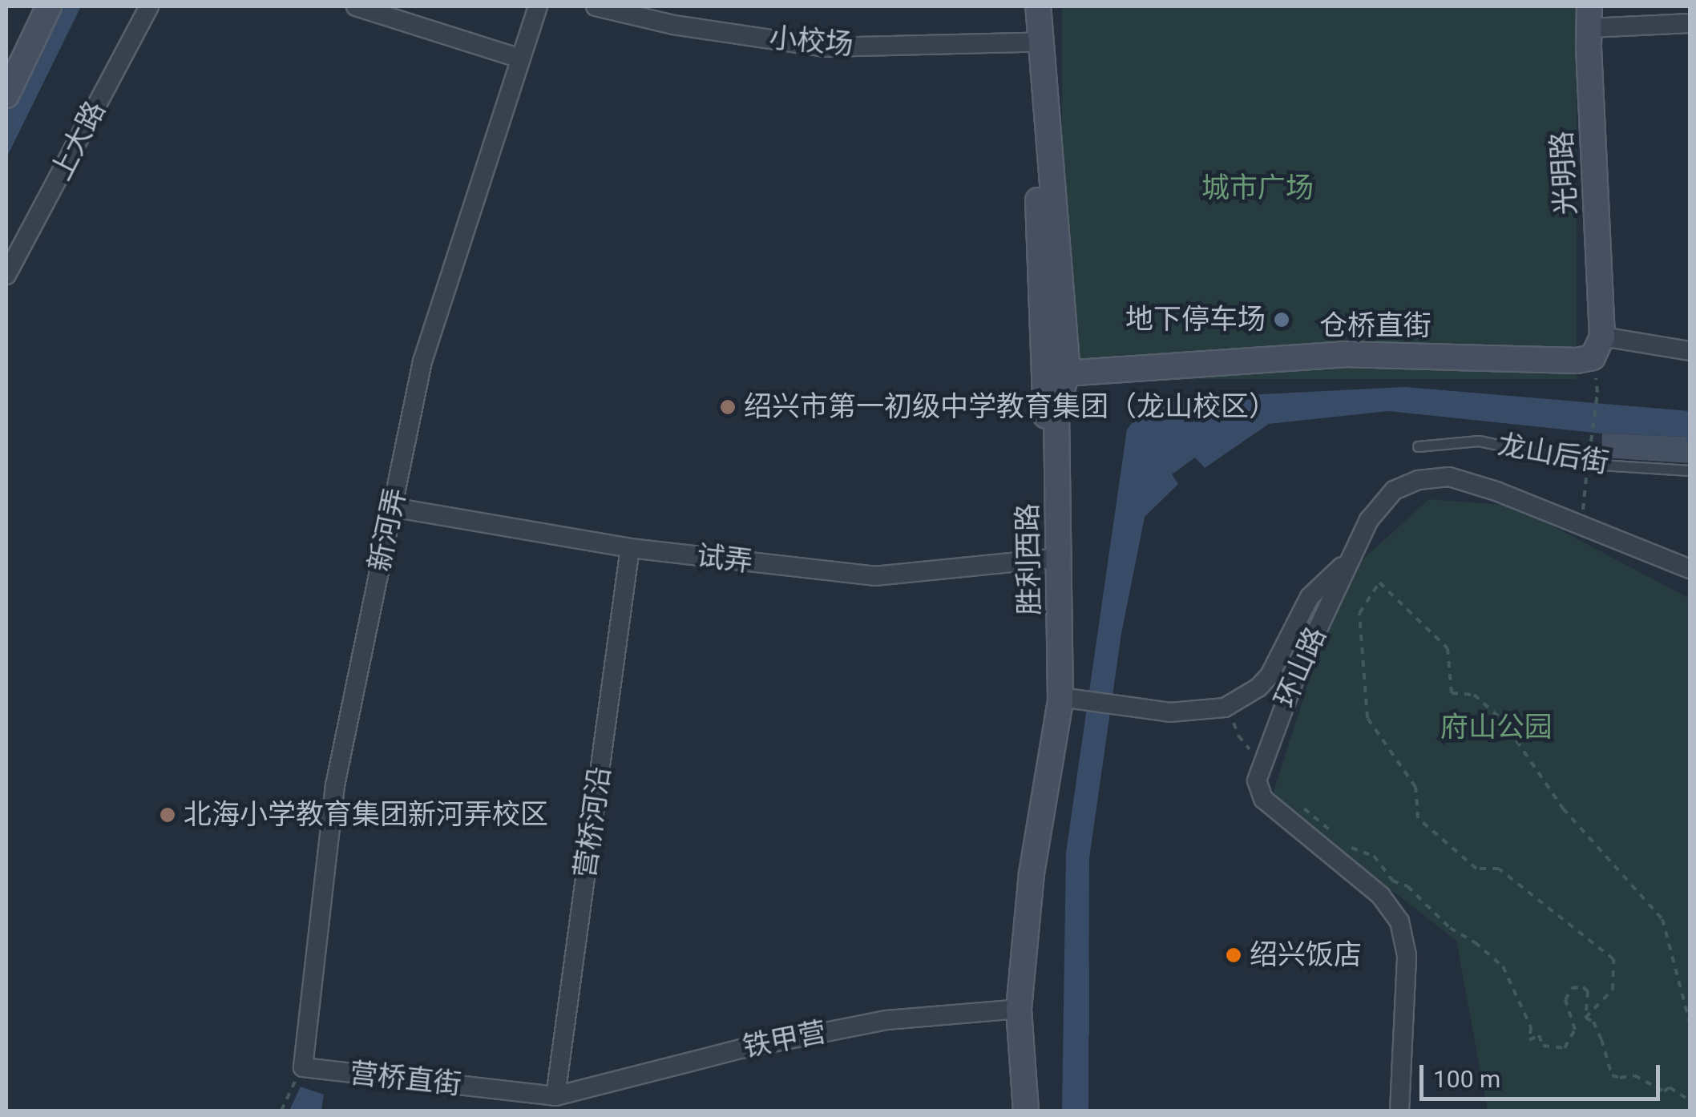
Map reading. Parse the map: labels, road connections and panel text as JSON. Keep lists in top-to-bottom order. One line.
{"streets":{"main road":["光明路","仓桥直街","胜利西路"],"street":["小校场","上大路","新河弄","试弄","环山路","营桥河沿","铁甲营","营桥直街"],"lane":["龙山后街"]},"crossings":[["小校场","胜利西路"],["光明路","仓桥直街"],["仓桥直街","胜利西路"],["新河弄","试弄"],["新河弄","营桥直街"],["试弄","胜利西路"],["试弄","营桥河沿"],["胜利西路","铁甲营"],["营桥河沿","铁甲营"],["营桥河沿","营桥直街"],["铁甲营","营桥直街"]],"parks":["城市广场","府山公园"],"places":["地下停车场","绍兴市第一初级中学教育集团（龙山校区）","北海小学教育集团新河弄校区","绍兴饭店"],"scale_bar":"100 m"}
